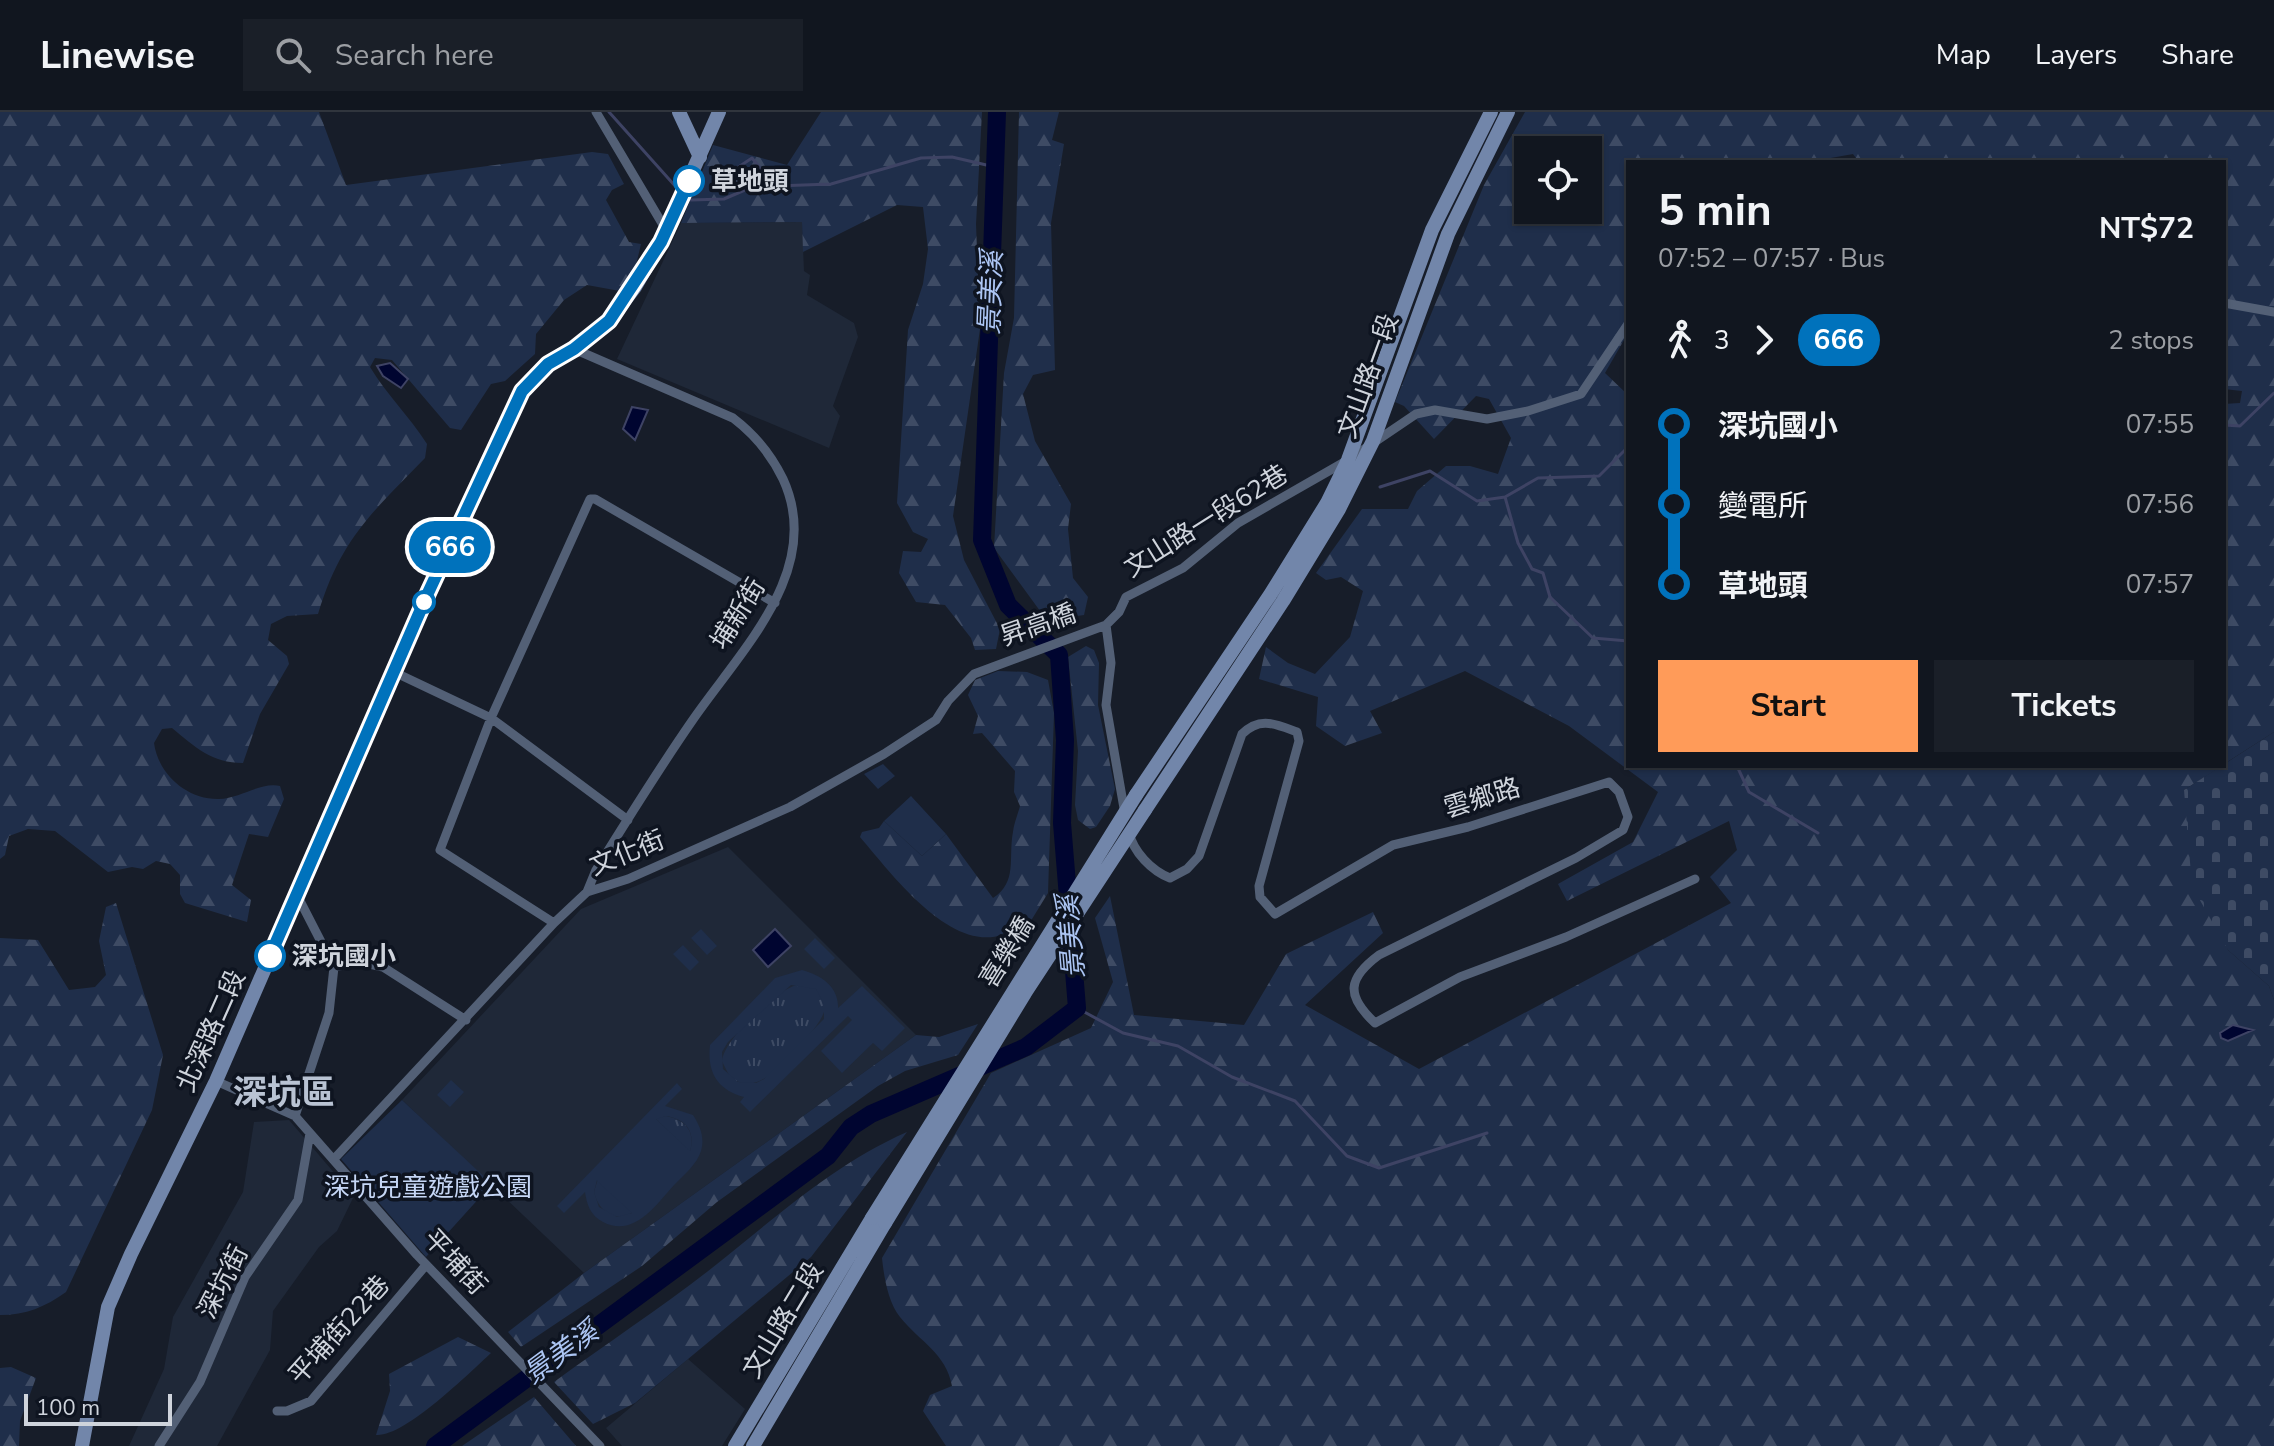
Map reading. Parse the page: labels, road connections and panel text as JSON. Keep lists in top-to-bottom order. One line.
{"streets":{"main road":["文山路一段","喜樂橋","北深路二段","文山路二段"],"street":["文山路一段62巷","埔新街","昇高橋","雲鄉路","文化街","平埔街","深坑街","平埔街22巷"]},"crossings":[["文山路一段","文山路一段62巷"],["文山路一段","喜樂橋"],["文山路一段62巷","昇高橋"],["文山路一段62巷","雲鄉路"],["埔新街","文化街"],["埔新街","北深路二段"],["昇高橋","雲鄉路"],["昇高橋","文化街"],["文化街","平埔街"],["喜樂橋","文山路二段"],["北深路二段","平埔街"],["平埔街","深坑街"],["平埔街","平埔街22巷"]],"districts":["深坑區"],"water":["景美溪"],"parks":["深坑兒童遊戲公園"],"places":["草地頭","深坑國小"],"lines":["bus line 666"],"scale_bar":"100 m","page":{"header":"Linewise","search":"Search here","nav":["Map","Layers","Share"],"on_map":"666","heading":["5 min","07:52 – 07:57 · Bus","NT$72"],"legs":["3","666","2 stops"],"list":[{"name":"深坑國小","value":"07:55"},{"name":"變電所","value":"07:56"},{"name":"草地頭","value":"07:57"}],"buttons":["Start","Tickets"],"scale":"100 m"}}
